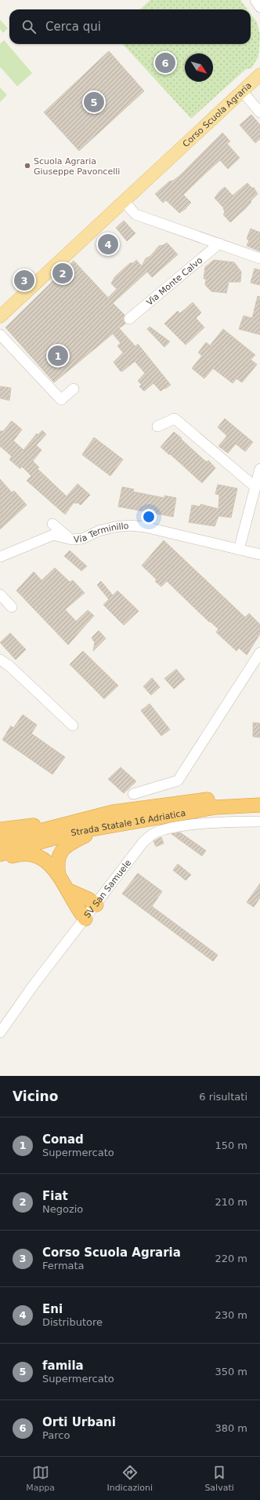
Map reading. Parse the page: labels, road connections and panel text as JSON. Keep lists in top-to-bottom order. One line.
{"streets":{"highway":["Strada Statale 16 Adriatica"],"main road":["Corso Scuola Agraria"],"street":["Via Monte Calvo","Via Terminillo","SV San Samuele"]},"places":["Scuola Agraria Giuseppe Pavoncelli"],"north":"bottom right","page":{"search":"Cerca qui","pins":["6","5","4","2","3","1"],"heading":["Vicino","6 risultati"],"list":[{"mark":"1","name":"Conad","note":"Supermercato","value":"150 m"},{"mark":"2","name":"Fiat","note":"Negozio","value":"210 m"},{"mark":"3","name":"Corso Scuola Agraria","note":"Fermata","value":"220 m"},{"mark":"4","name":"Eni","note":"Distributore","value":"230 m"},{"mark":"5","name":"famila","note":"Supermercato","value":"350 m"},{"mark":"6","name":"Orti Urbani","note":"Parco","value":"380 m"}],"nav":["Mappa","Indicazioni","Salvati"]}}
